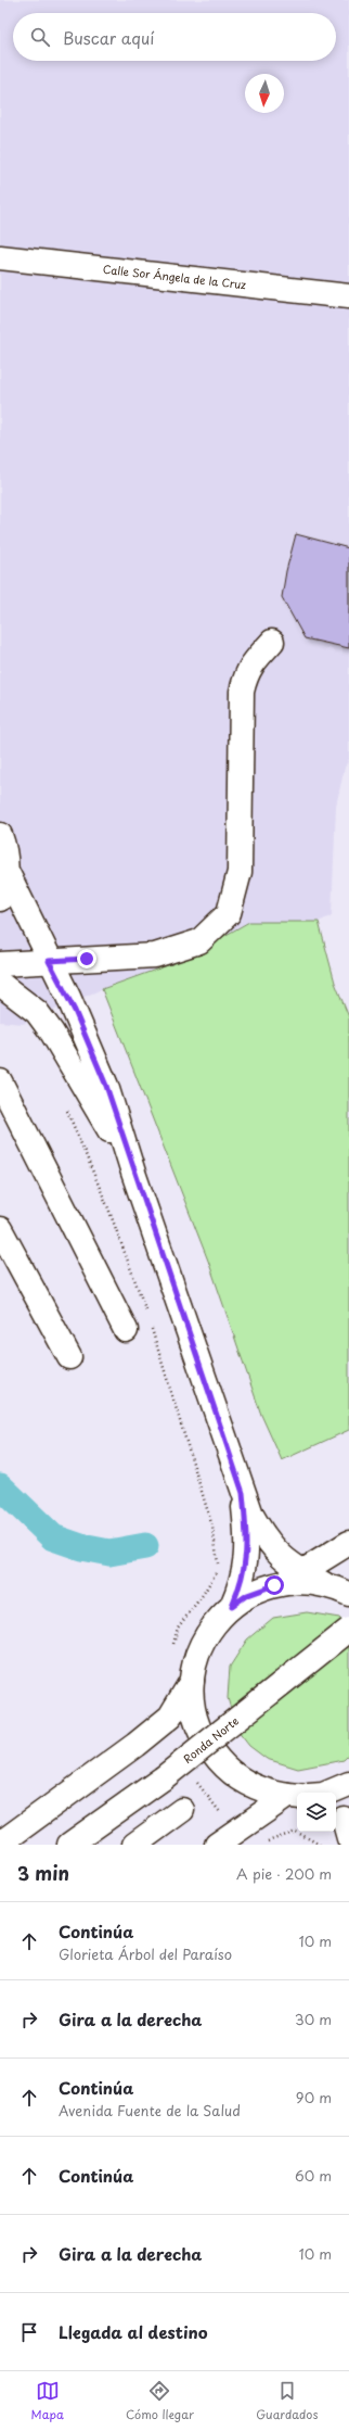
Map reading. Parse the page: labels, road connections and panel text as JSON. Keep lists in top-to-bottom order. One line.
{"streets":{"main road":["Calle Sor Ángela de la Cruz","Ronda Norte"]},"north":"bottom","page":{"search":"Buscar aquí","heading":["3 min","A pie · 200 m"],"list":[["Continúa","Glorieta Árbol del Paraíso","10 m"],["Gira a la derecha","30 m"],["Continúa","Avenida Fuente de la Salud","90 m"],["Continúa","60 m"],["Gira a la derecha","10 m"],"Llegada al destino"],"nav":["Mapa","Cómo llegar","Guardados"]}}
